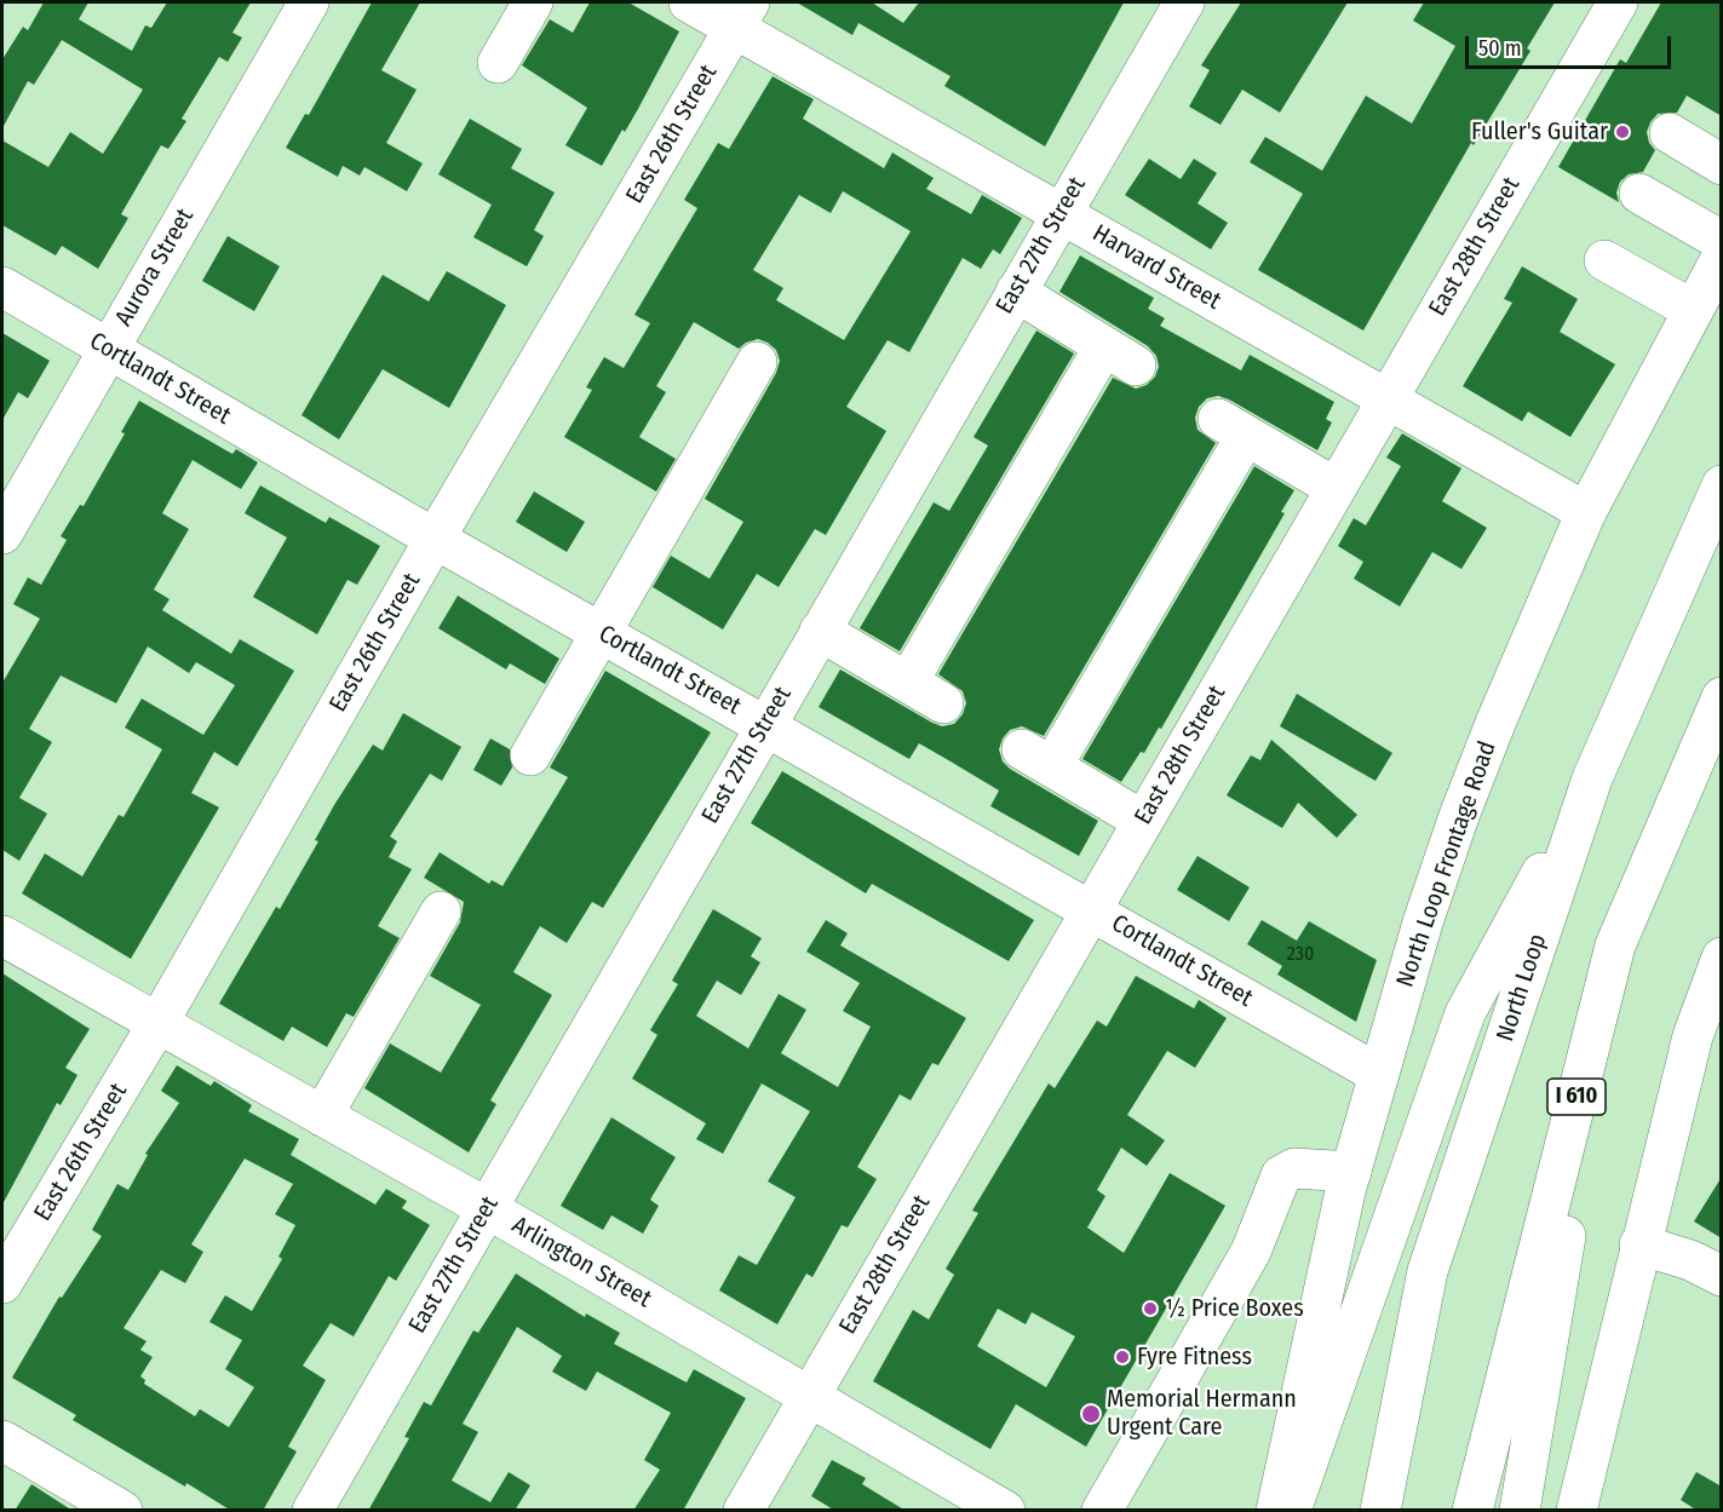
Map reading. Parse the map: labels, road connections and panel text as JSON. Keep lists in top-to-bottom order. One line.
{"streets":{"main road":["East 26th Street","East 27th Street","East 28th Street","Aurora Street","Harvard Street","Cortlandt Street","North Loop Frontage Road","North Loop","I 610","Arlington Street"]},"crossings":[["East 26th Street","Harvard Street"],["East 26th Street","Cortlandt Street"],["East 26th Street","Arlington Street"],["East 27th Street","Harvard Street"],["East 27th Street","Cortlandt Street"],["East 27th Street","Arlington Street"],["East 28th Street","Harvard Street"],["East 28th Street","Cortlandt Street"],["East 28th Street","Arlington Street"],["Aurora Street","Cortlandt Street"],["Harvard Street","North Loop Frontage Road"],["Cortlandt Street","North Loop Frontage Road"]],"places":["Fuller's Guitar","½ Price Boxes","Fyre Fitness","Memorial Hermann Urgent Care"],"house_numbers":["230"],"scale_bar":"50 m"}
